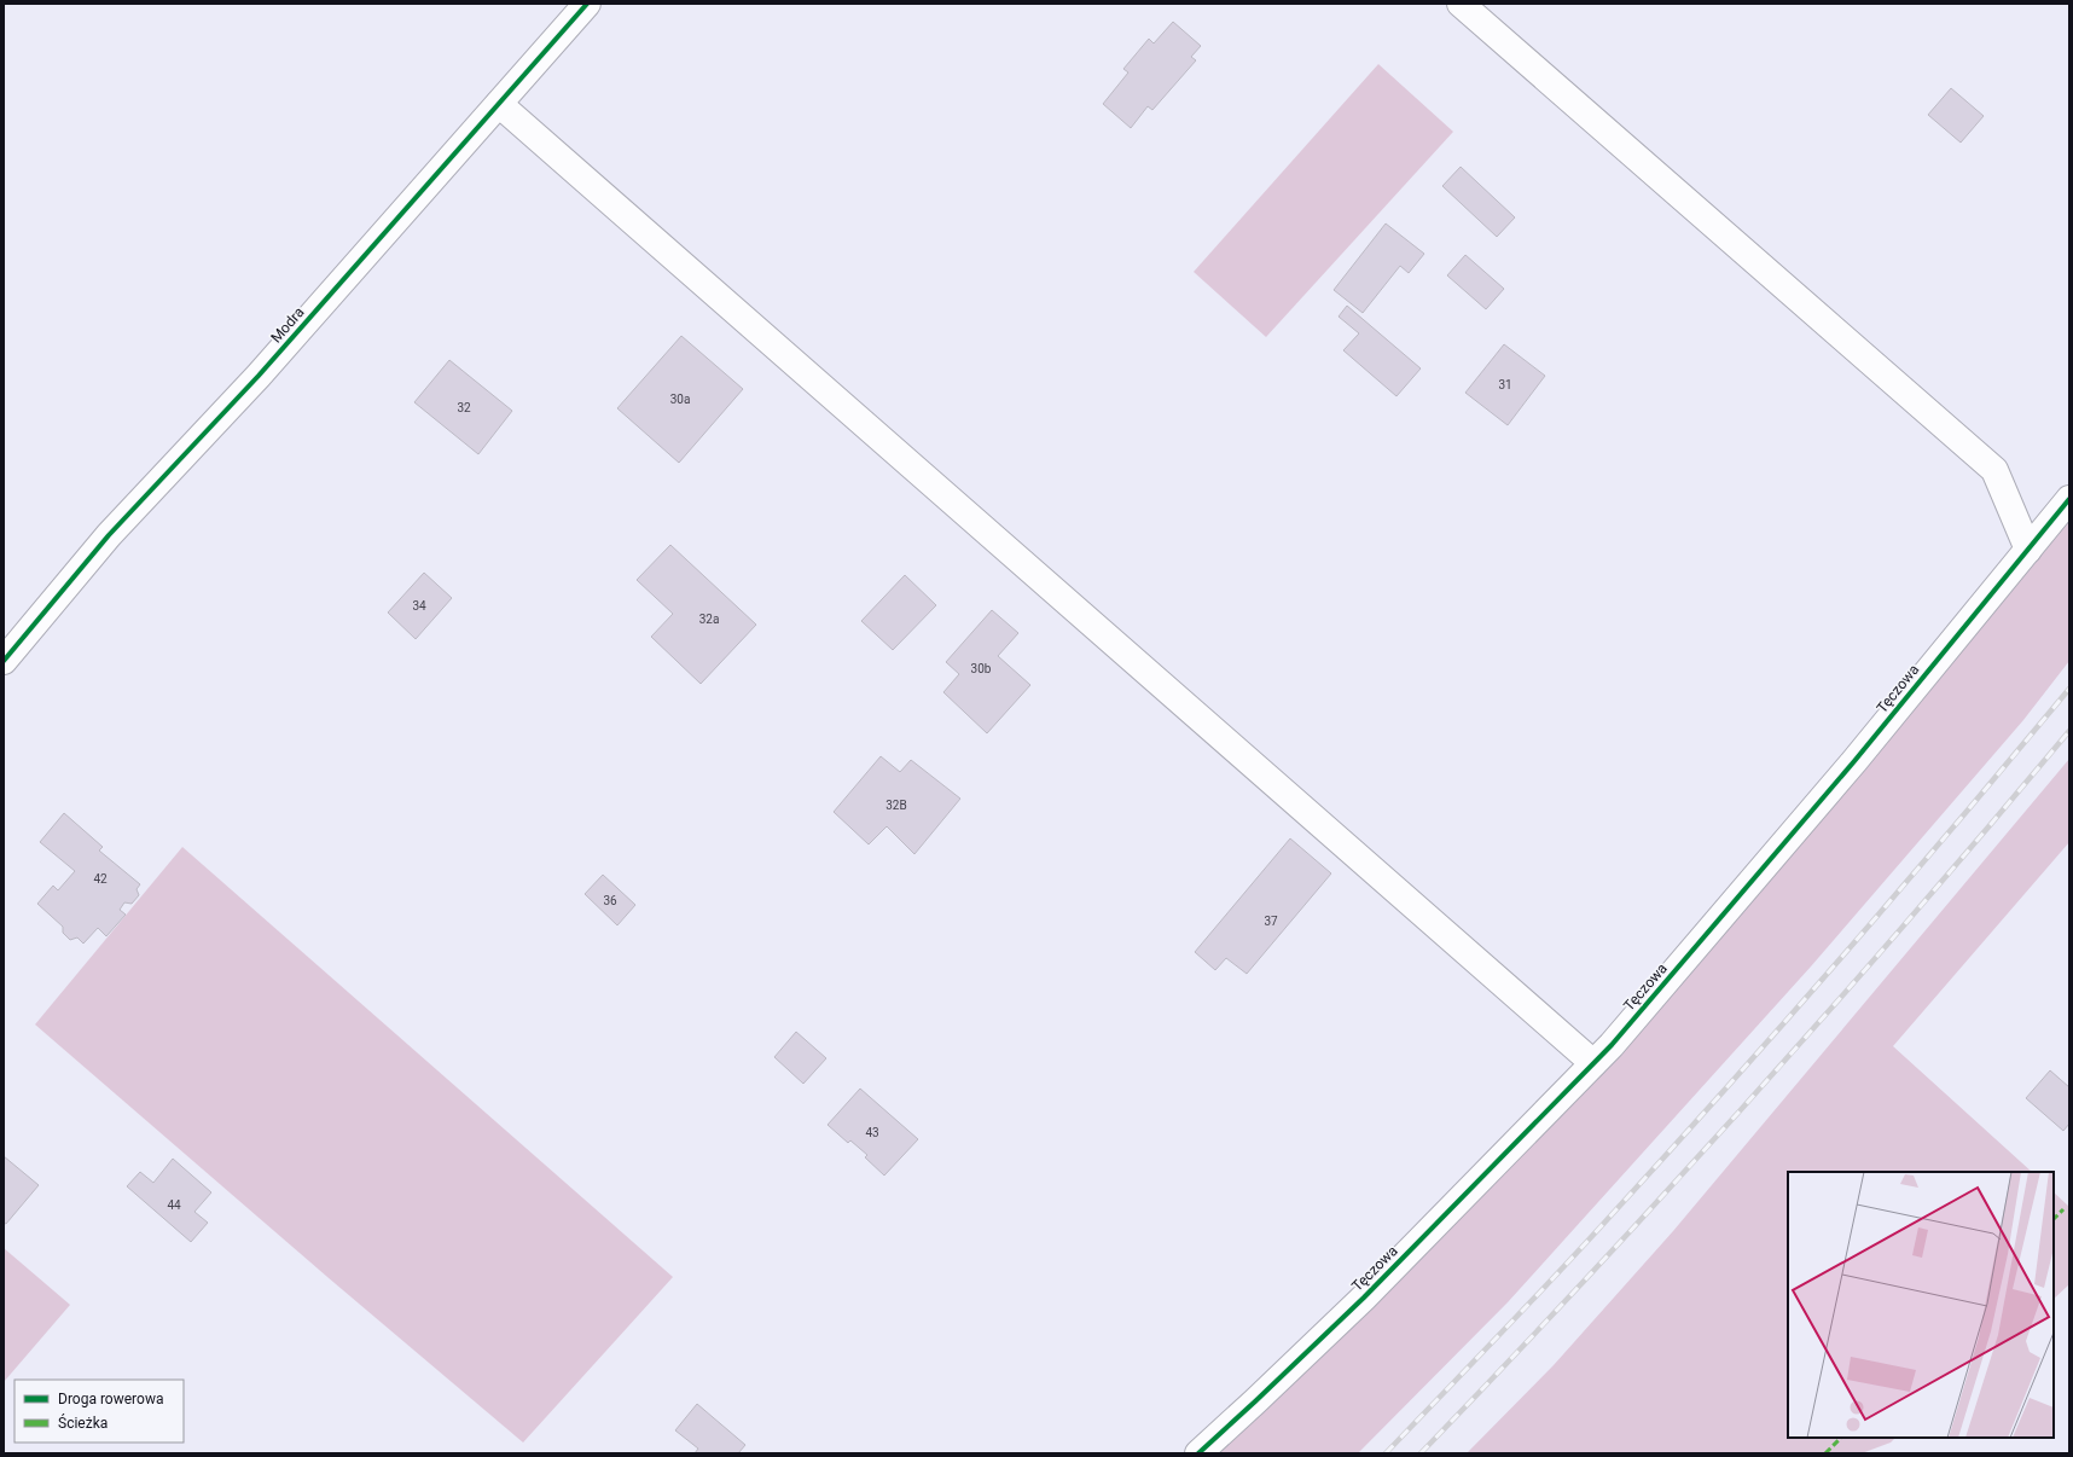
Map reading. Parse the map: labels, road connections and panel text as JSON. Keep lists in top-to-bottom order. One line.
{"streets":{"street":["Modra","Tęczowa"]},"house_numbers":["31","30a","32","34","32a","30b","32B","42","36","37","43","44"],"legend":["Droga rowerowa","Ścieżka"]}
